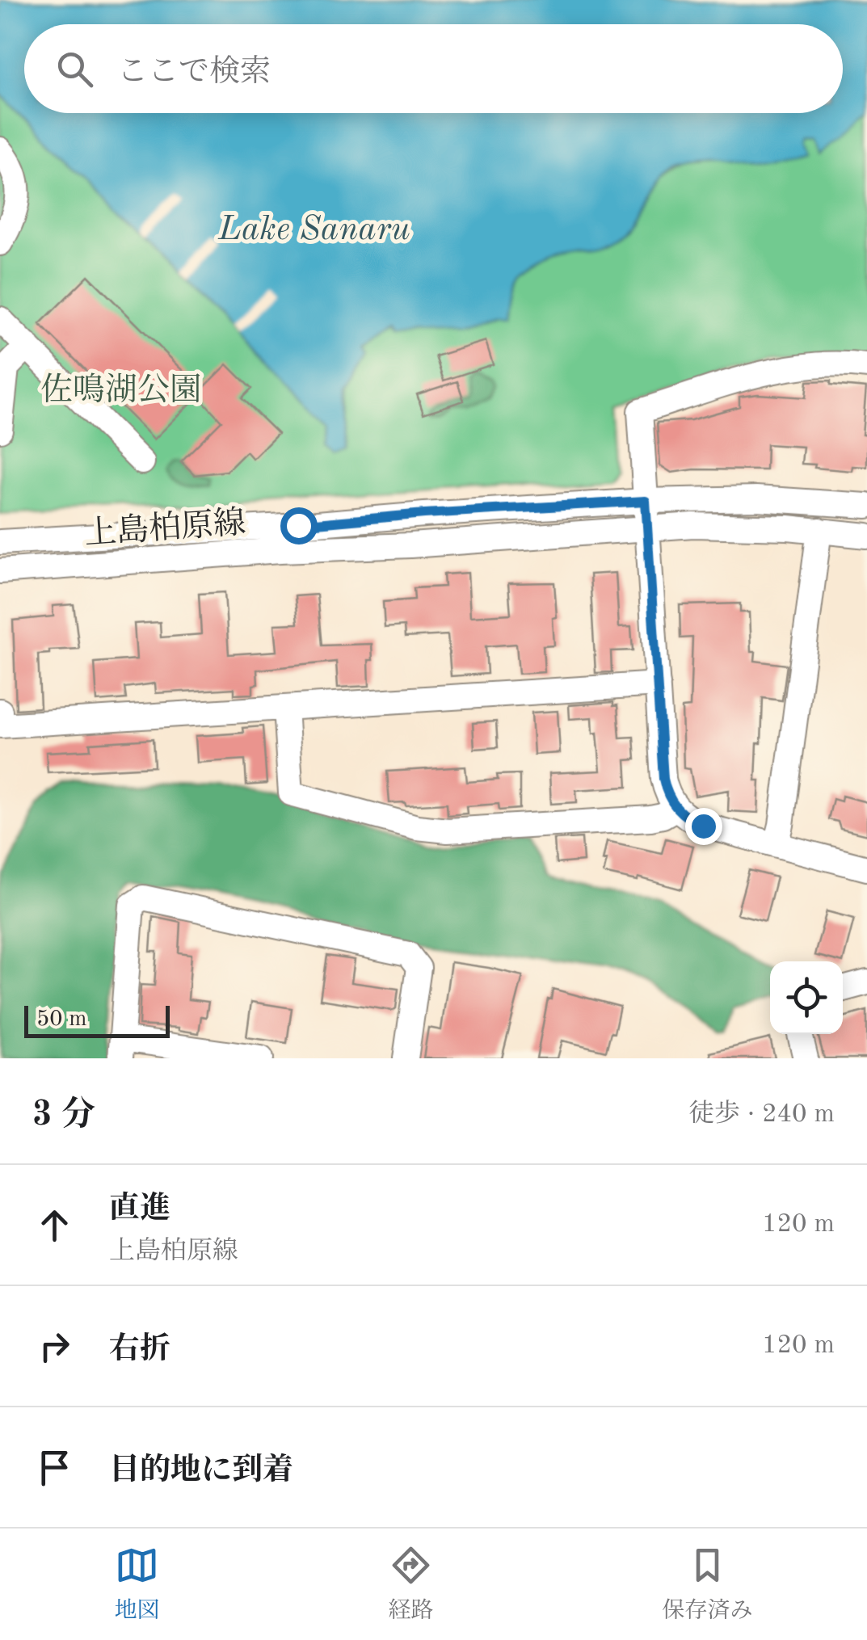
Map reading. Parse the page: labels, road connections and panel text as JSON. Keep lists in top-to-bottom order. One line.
{"streets":{"street":["上島柏原線"]},"water":["Lake Sanaru"],"parks":["佐鳴湖公園"],"scale_bar":"50 m","page":{"search":"ここで検索","scale":"50 m","heading":["3 分","徒歩 · 240 m"],"list":[["直進","上島柏原線","120 m"],["右折","120 m"],"目的地に到着"],"nav":["地図","経路","保存済み"]}}
